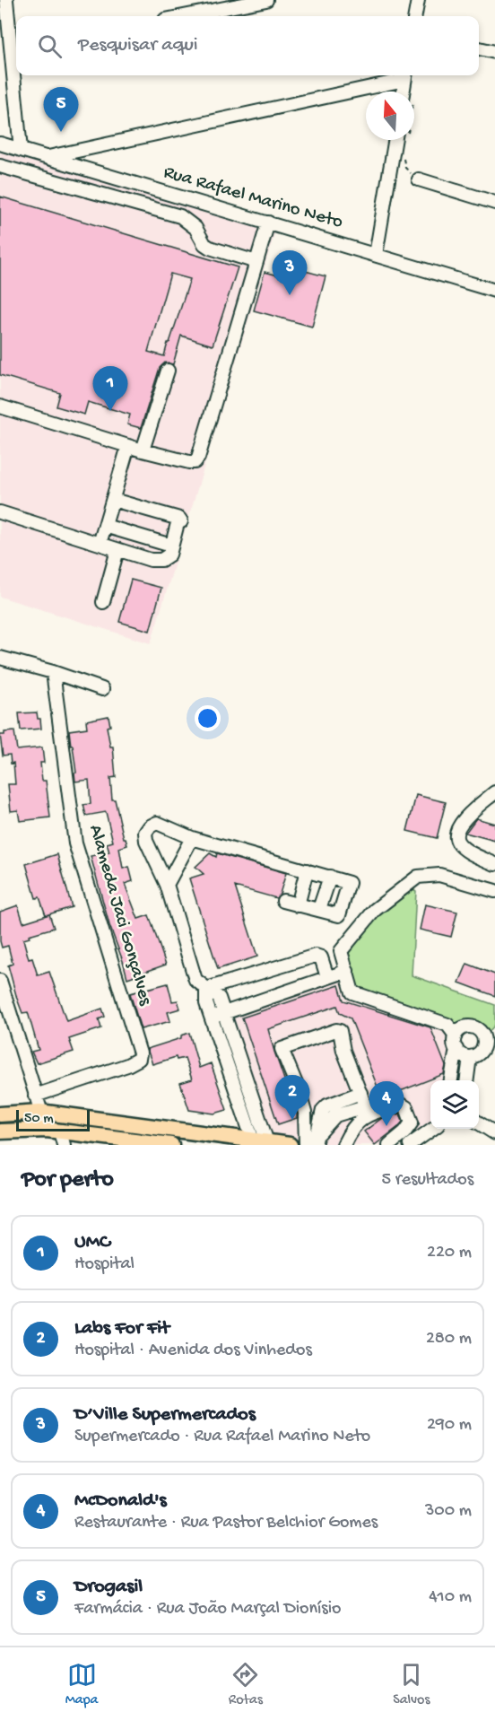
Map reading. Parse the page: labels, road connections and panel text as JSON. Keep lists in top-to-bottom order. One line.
{"streets":{"street":["Rua Rafael Marino Neto","Alameda Jaci Gonçalves"]},"scale_bar":"50 m","north":"top","page":{"search":"Pesquisar aqui","pins":["5","3","1","2","4"],"scale":"50 m","heading":["Por perto","5 resultados"],"list":[{"mark":"1","name":"UMC","note":"Hospital","value":"220 m"},{"mark":"2","name":"Labs For Fit","note":"Hospital · Avenida dos Vinhedos","value":"280 m"},{"mark":"3","name":"D’Ville Supermercados","note":"Supermercado · Rua Rafael Marino Neto","value":"290 m"},{"mark":"4","name":"McDonald's","note":"Restaurante · Rua Pastor Belchior Gomes","value":"300 m"},{"mark":"5","name":"Drogasil","note":"Farmácia · Rua João Marçal Dionísio","value":"410 m"}],"nav":["Mapa","Rotas","Salvos"]}}
